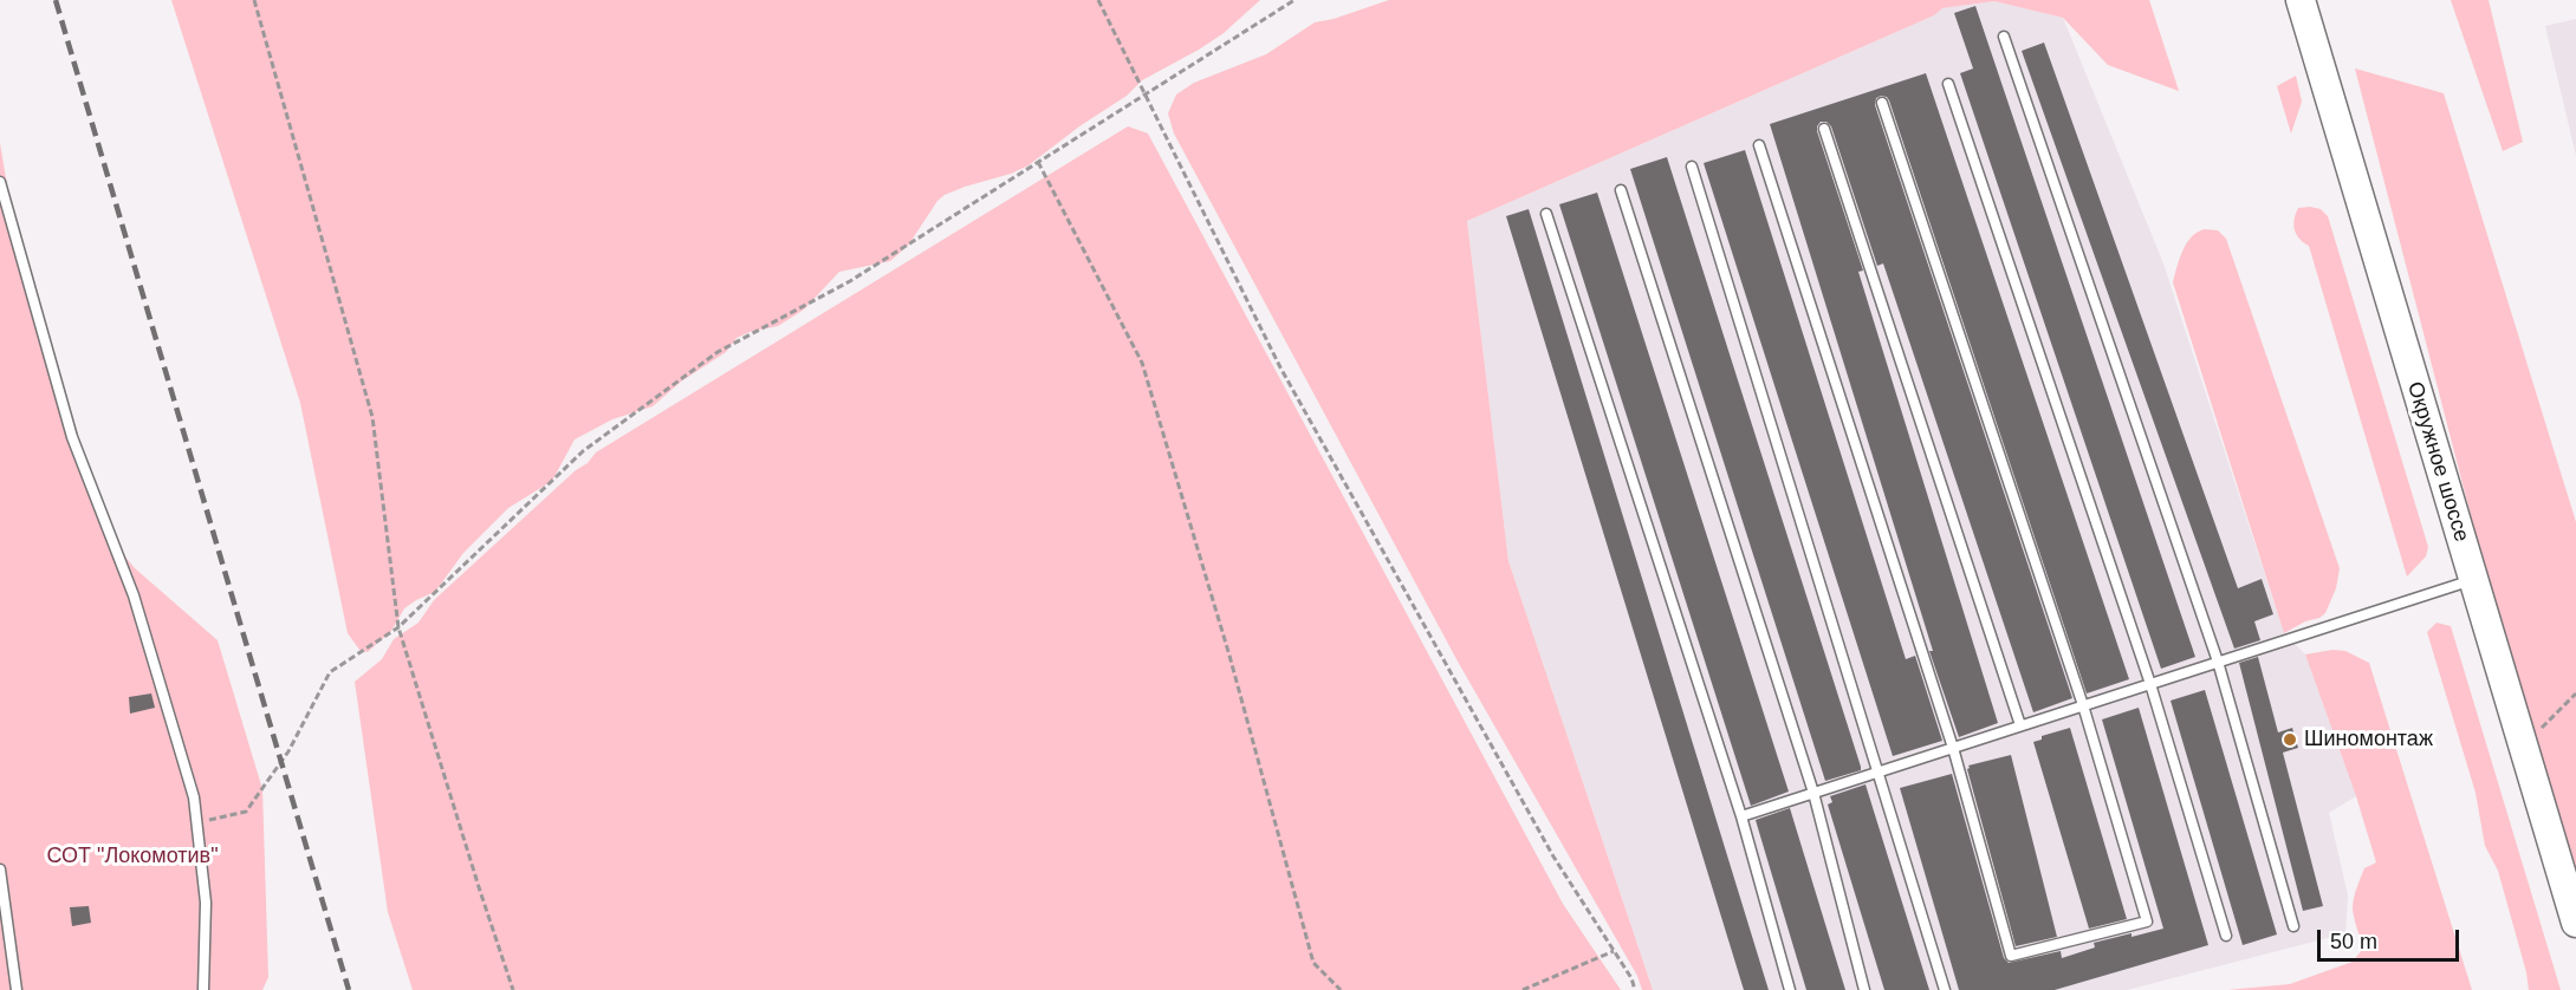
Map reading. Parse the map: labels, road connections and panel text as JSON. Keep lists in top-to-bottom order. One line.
{"streets":{"main road":["Окружное шоссе"]},"parks":["СОТ \"Локомотив\""],"places":["Шиномонтаж"],"scale_bar":"50 m"}
